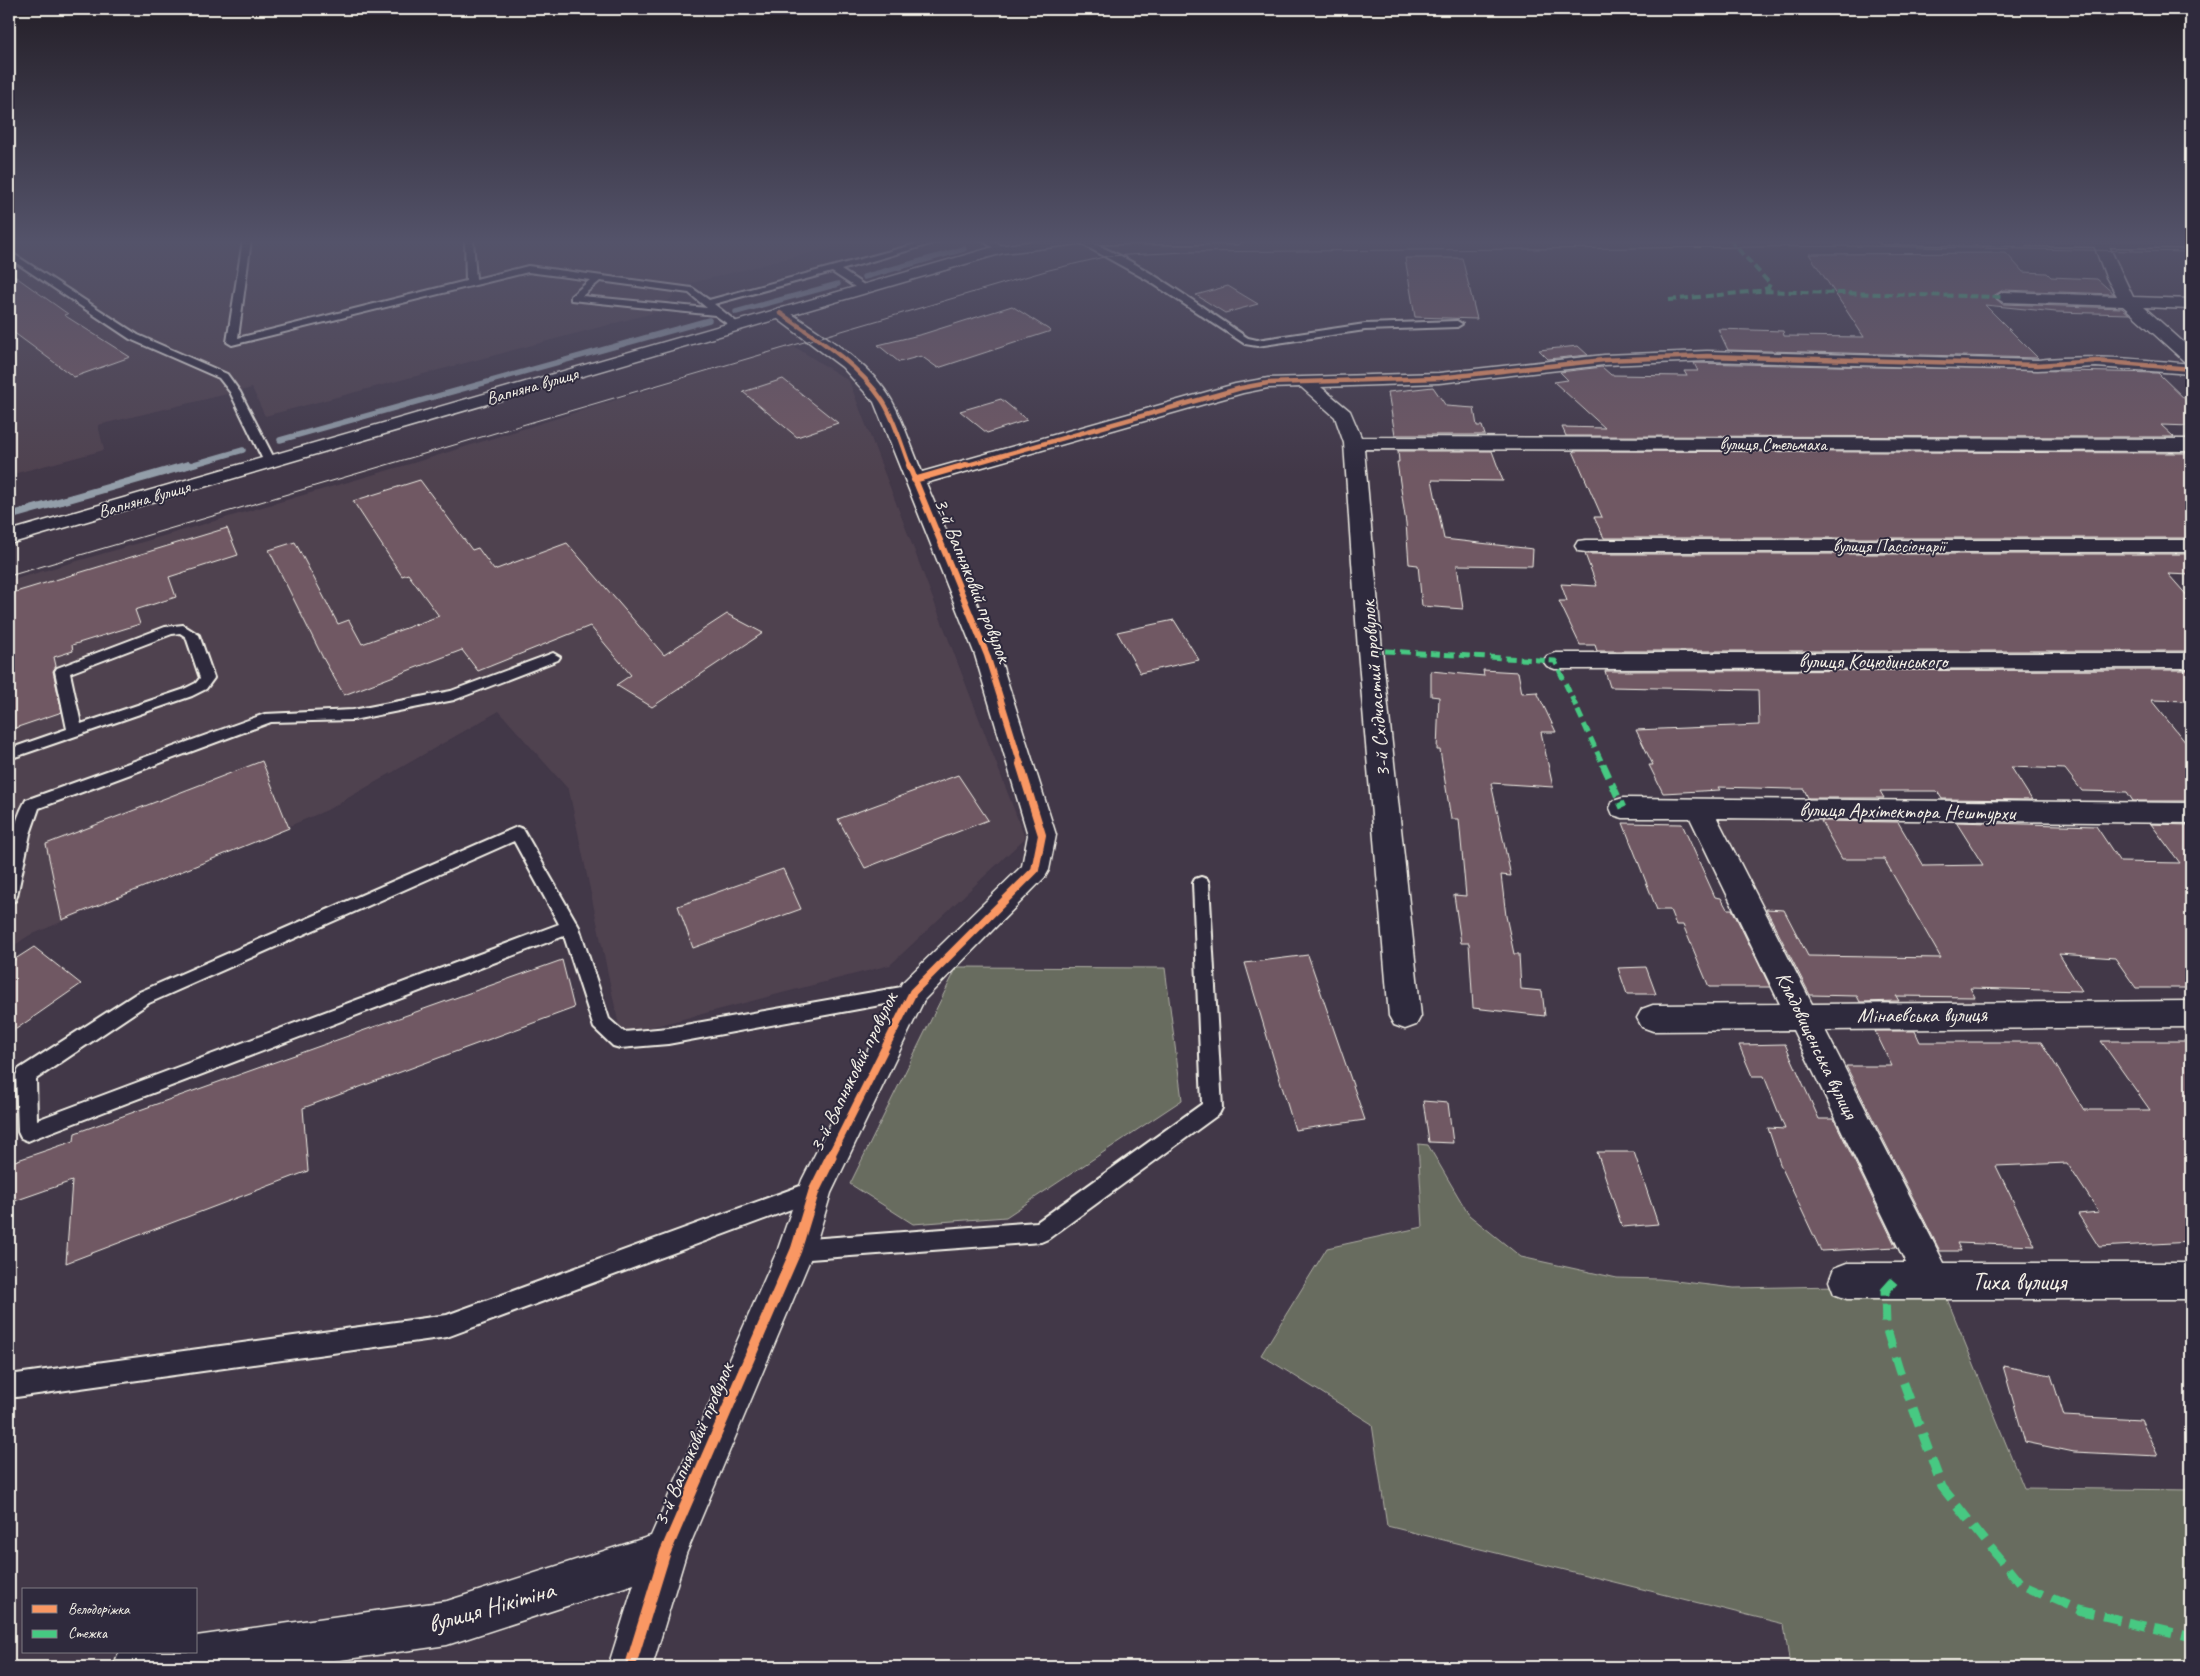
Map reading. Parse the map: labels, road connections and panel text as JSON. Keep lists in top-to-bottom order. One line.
{"streets":{"street":["Вапняна вулиця","вулиця Стельмаха","вулиця Пассіонарії","3-й Вапняковий провулок","вулиця Коцюбинського","3-й Східчастий провулок","вулиця Архітектора Нештурхи","Мінаєвська вулиця","Кладовищенська вулиця","Тиха вулиця","вулиця Нікітіна"]},"crossings":[["вулиця Стельмаха","3-й Східчастий провулок"],["3-й Вапняковий провулок","вулиця Нікітіна"],["вулиця Архітектора Нештурхи","Кладовищенська вулиця"],["Мінаєвська вулиця","Кладовищенська вулиця"],["Кладовищенська вулиця","Тиха вулиця"]],"legend":["Велодоріжка","Стежка"]}
